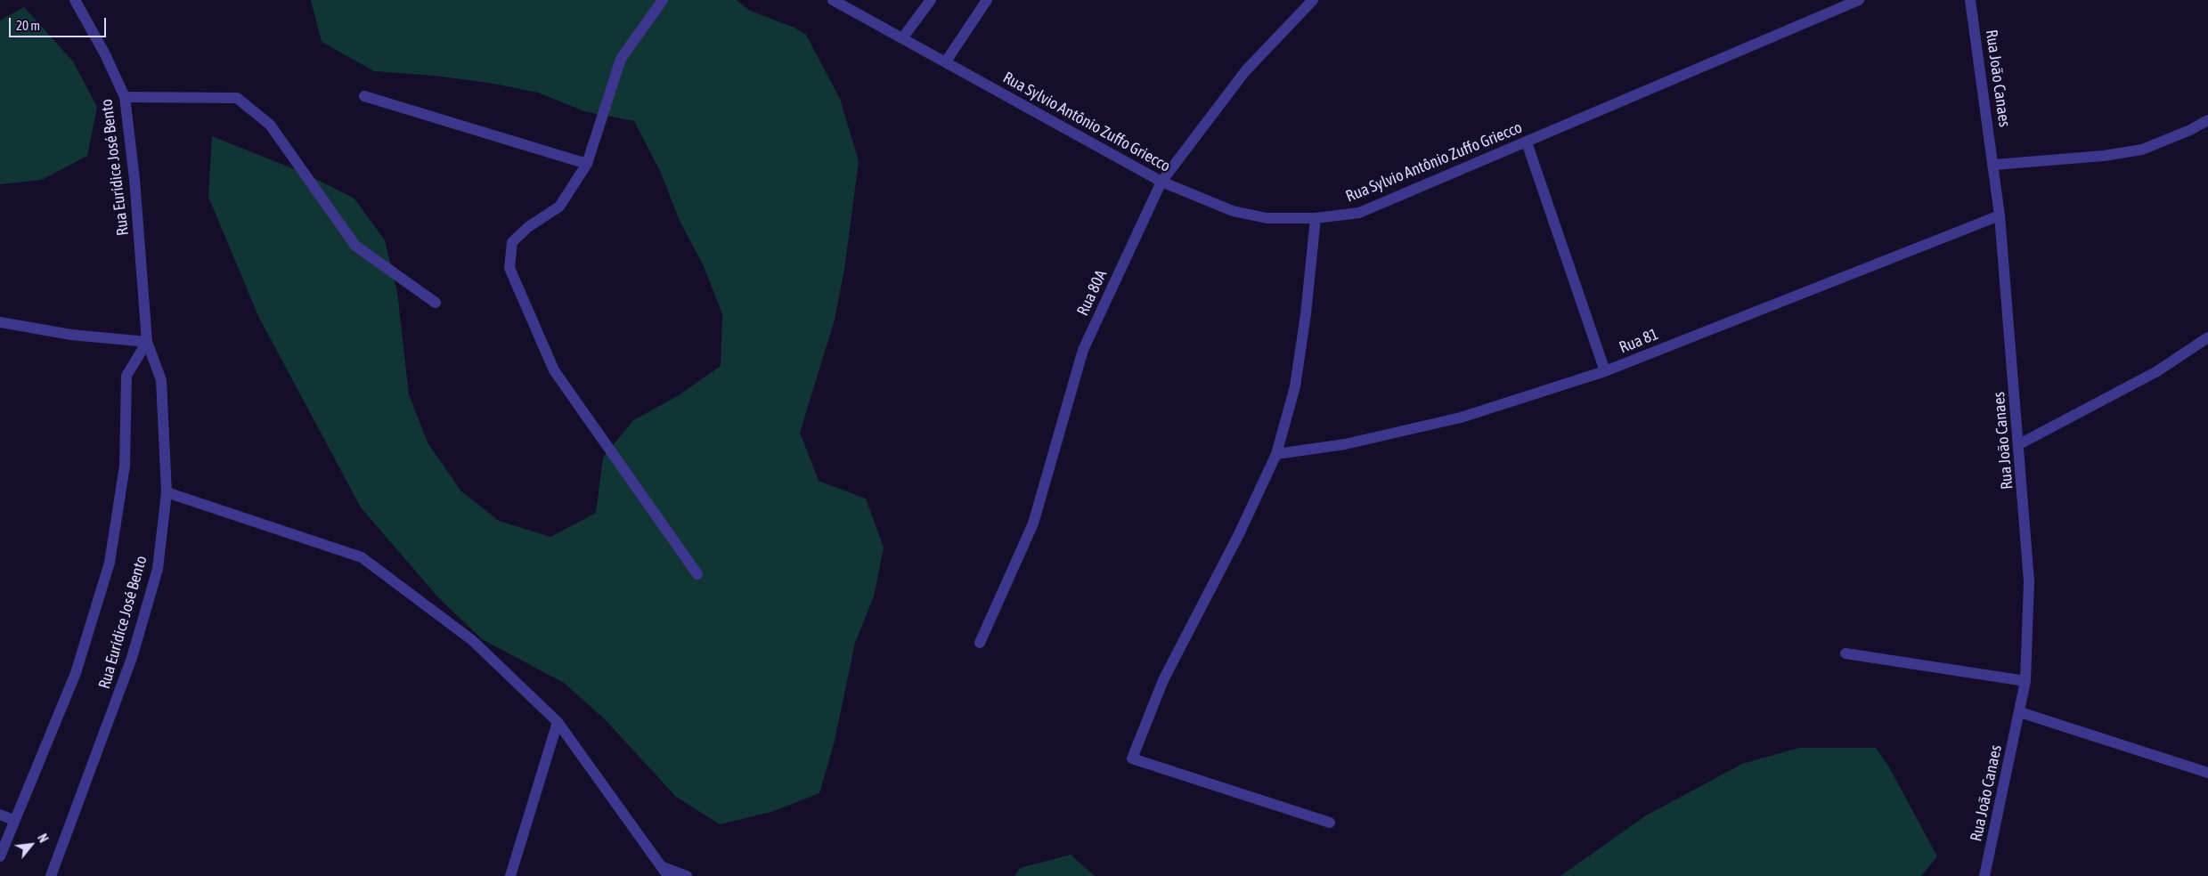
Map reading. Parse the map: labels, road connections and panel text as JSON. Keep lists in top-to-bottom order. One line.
{"streets":{"street":["Rua João Canaes","Rua Sylvio Antônio Zuffo Griecco","Rua Eurídice José Bento","Rua 80A","Rua 81"]},"crossings":[["Rua João Canaes","Rua 81"],["Rua Sylvio Antônio Zuffo Griecco","Rua 80A"]],"scale_bar":"20 m","north":"top right"}
